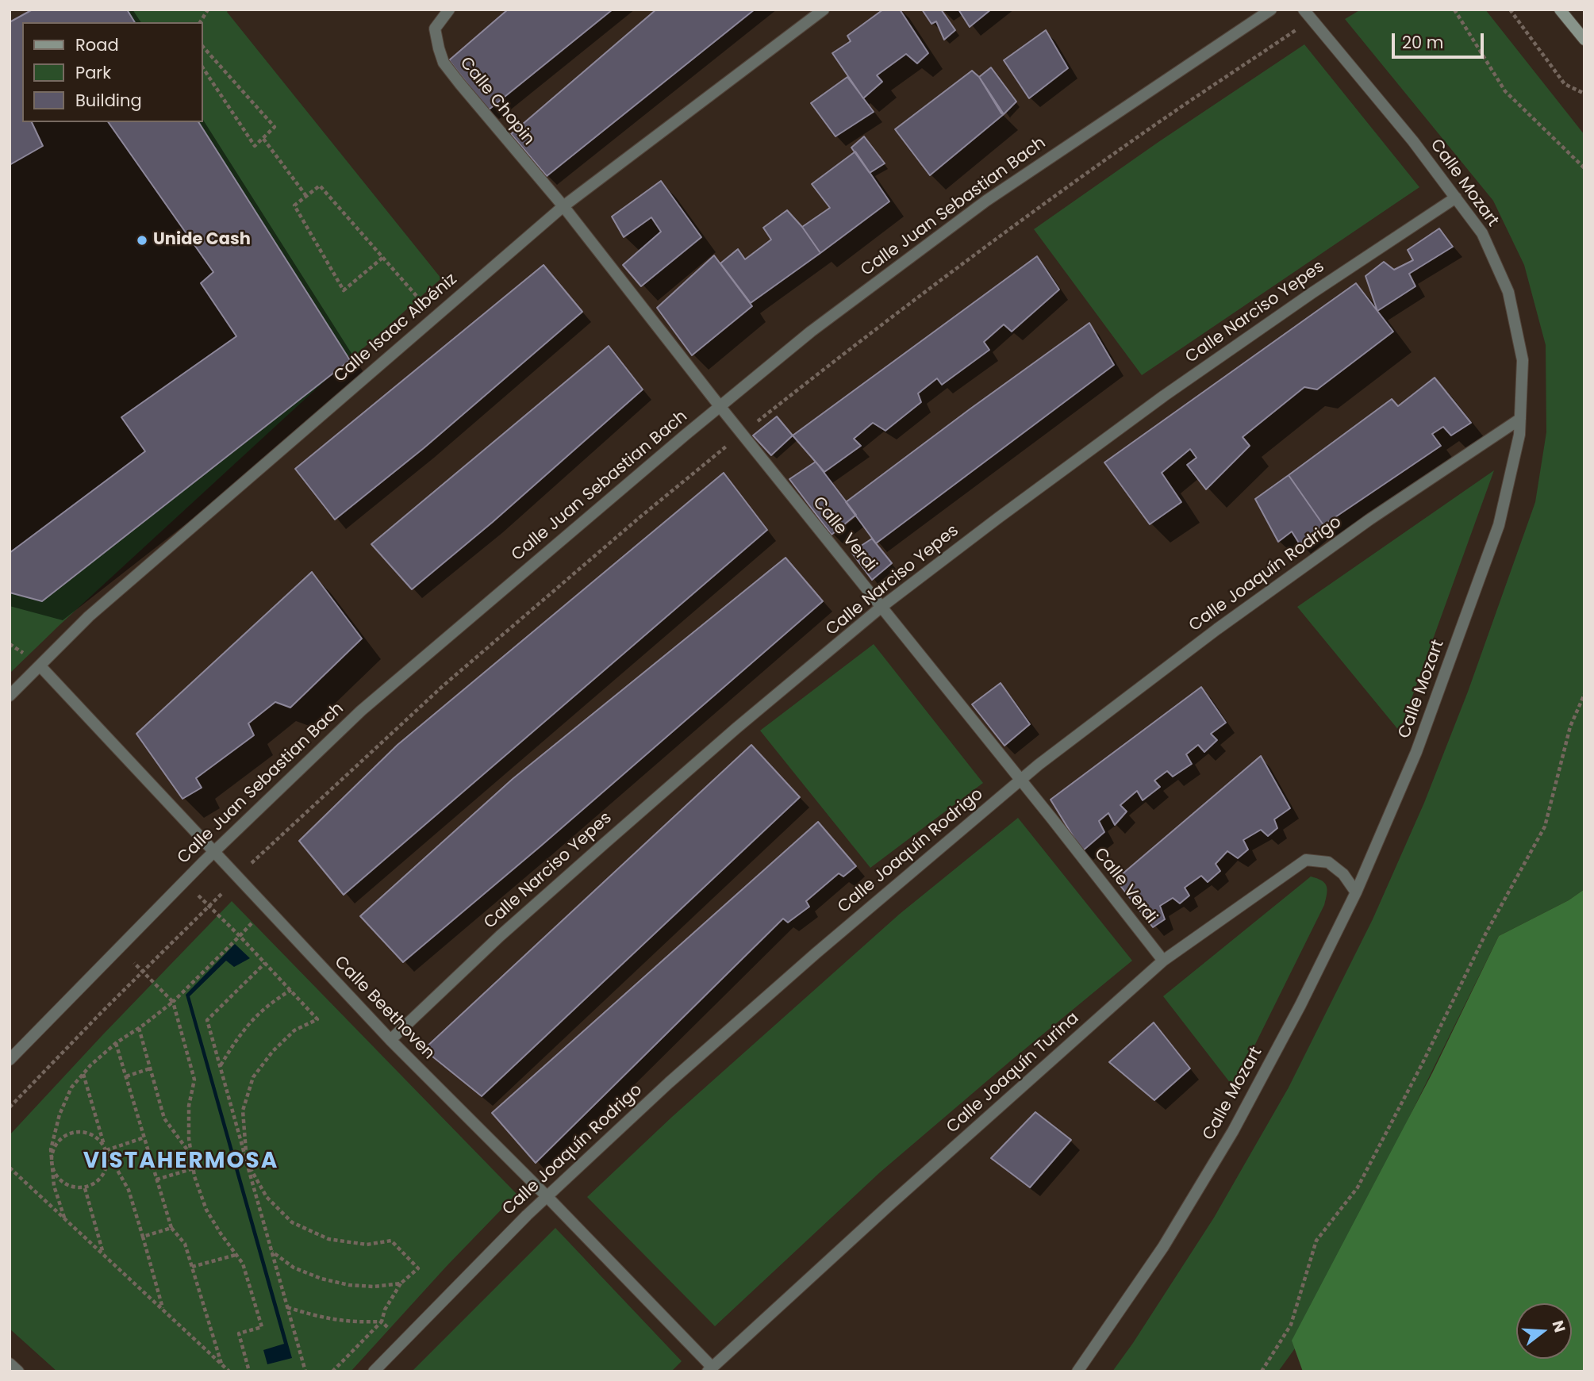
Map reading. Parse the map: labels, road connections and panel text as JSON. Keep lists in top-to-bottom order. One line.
{"streets":{"street":["Calle Chopin","Calle Mozart","Calle Juan Sebastian Bach","Calle Narciso Yepes","Calle Isaac Albéniz","Calle Verdi","Calle Joaquín Rodrigo","Calle Beethoven","Calle Joaquín Turina"]},"crossings":[["Calle Chopin","Calle Isaac Albéniz"],["Calle Chopin","Calle Verdi"],["Calle Mozart","Calle Narciso Yepes"],["Calle Mozart","Calle Joaquín Rodrigo"],["Calle Mozart","Calle Joaquín Turina"],["Calle Juan Sebastian Bach","Calle Verdi"],["Calle Juan Sebastian Bach","Calle Beethoven"],["Calle Narciso Yepes","Calle Verdi"],["Calle Narciso Yepes","Calle Beethoven"],["Calle Isaac Albéniz","Calle Verdi"],["Calle Isaac Albéniz","Calle Beethoven"],["Calle Verdi","Calle Joaquín Rodrigo"],["Calle Verdi","Calle Joaquín Turina"],["Calle Joaquín Rodrigo","Calle Beethoven"],["Calle Beethoven","Calle Joaquín Turina"]],"districts":["VISTAHERMOSA"],"places":["Unide Cash"],"legend":["Road","Park","Building"],"scale_bar":"20 m","north":"right"}
